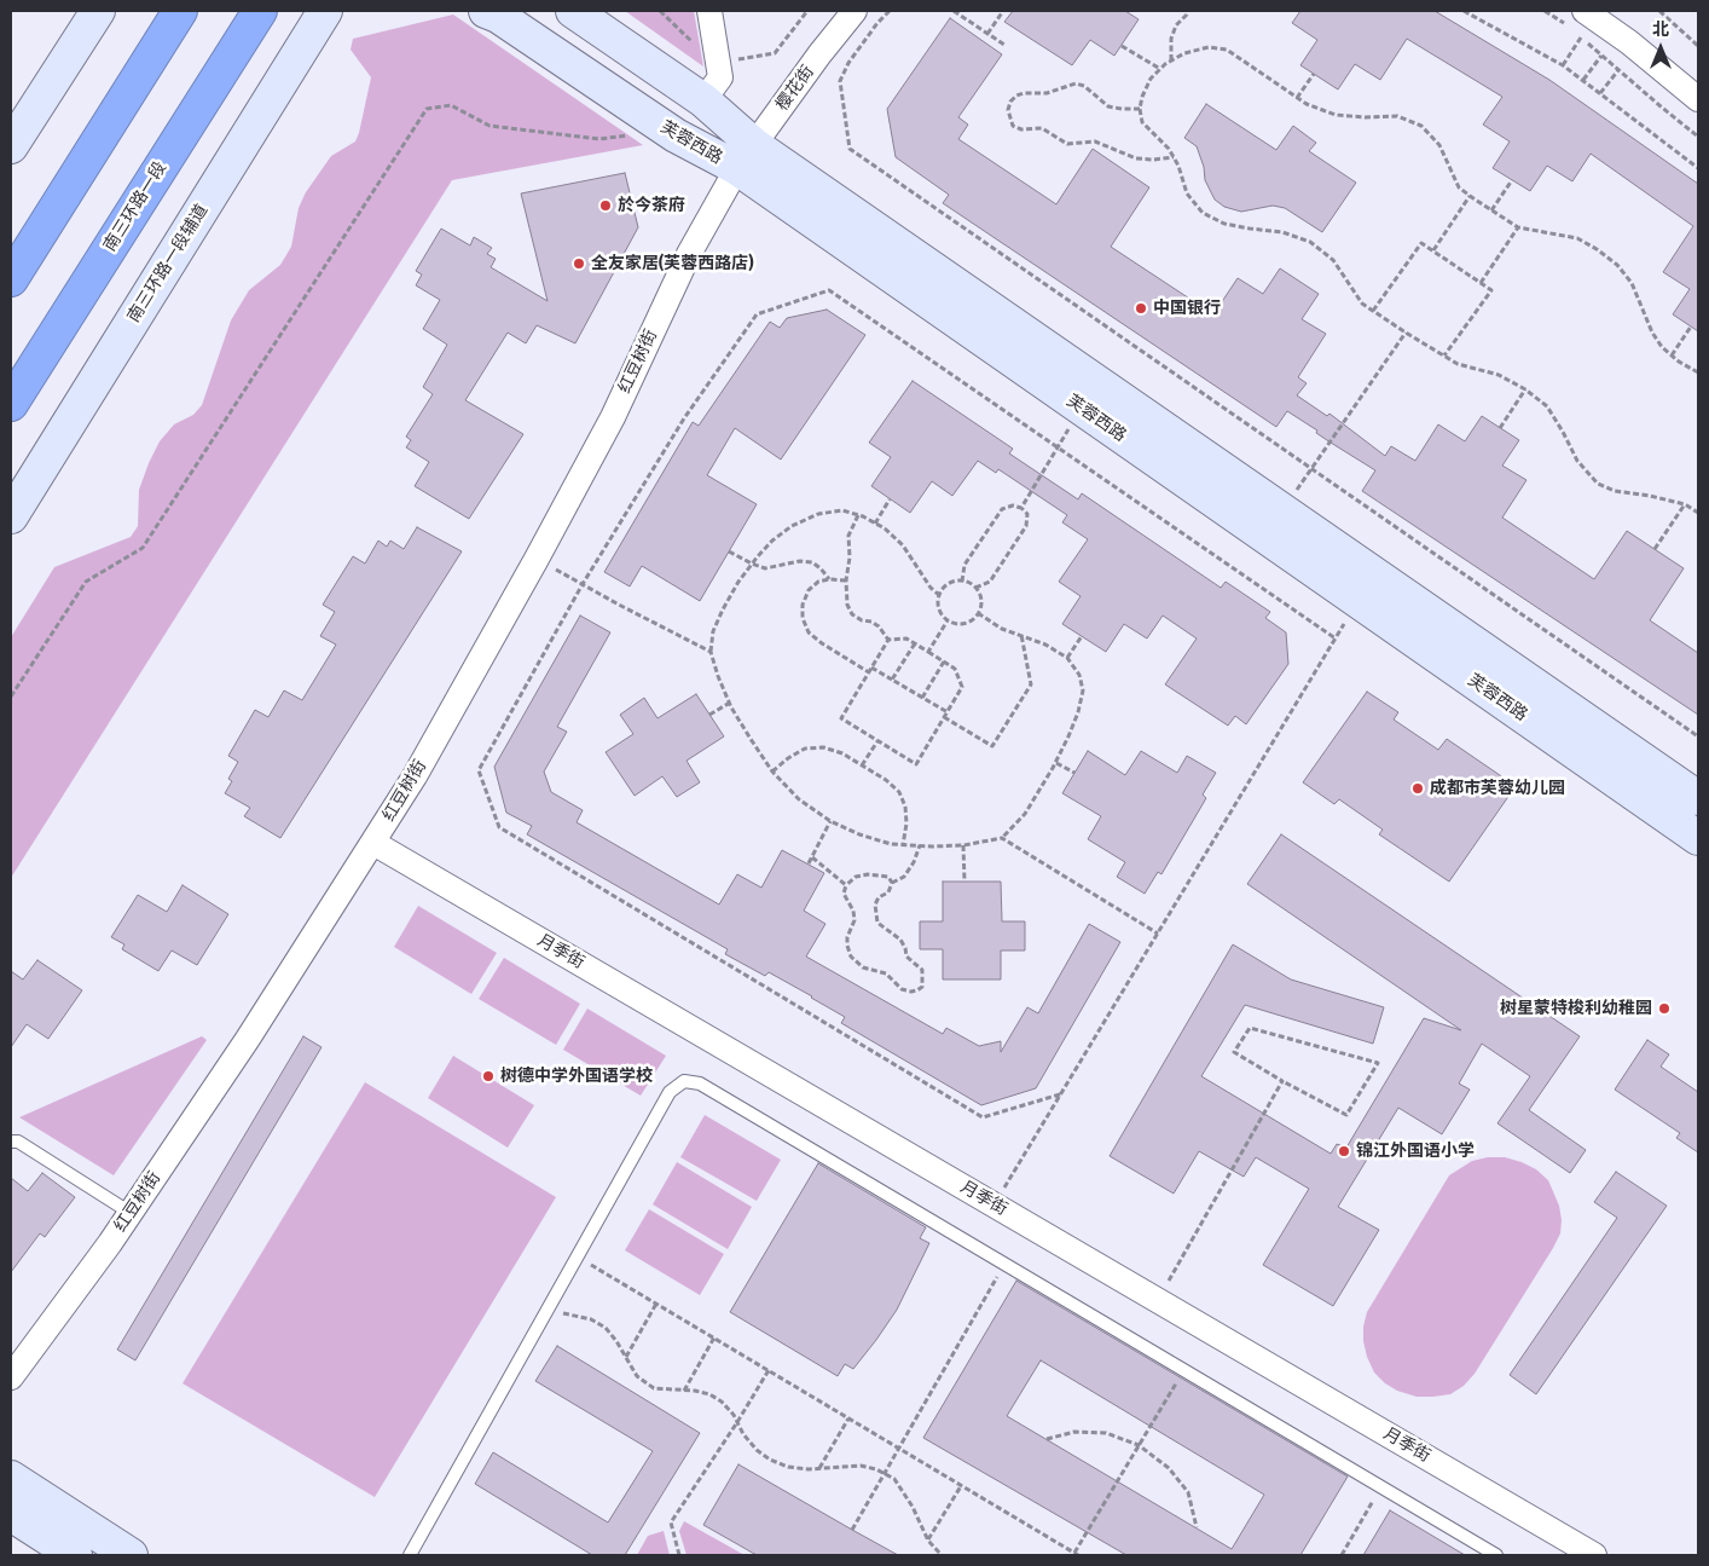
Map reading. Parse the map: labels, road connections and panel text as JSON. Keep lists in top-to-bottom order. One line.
{"streets":{"highway":["南三环路一段"],"main road":["芙蓉西路","南三环路一段辅道"],"street":["樱花街","红豆树街","月季街"]},"crossings":[["樱花街","芙蓉西路"],["樱花街","红豆树街"],["芙蓉西路","红豆树街"],["红豆树街","月季街"]],"places":["於今茶府","全友家居(芙蓉西路店)","中国银行","成都市芙蓉幼儿园","树星蒙特梭利幼稚园","树德中学外国语学校","锦江外国语小学"],"north":"top"}
